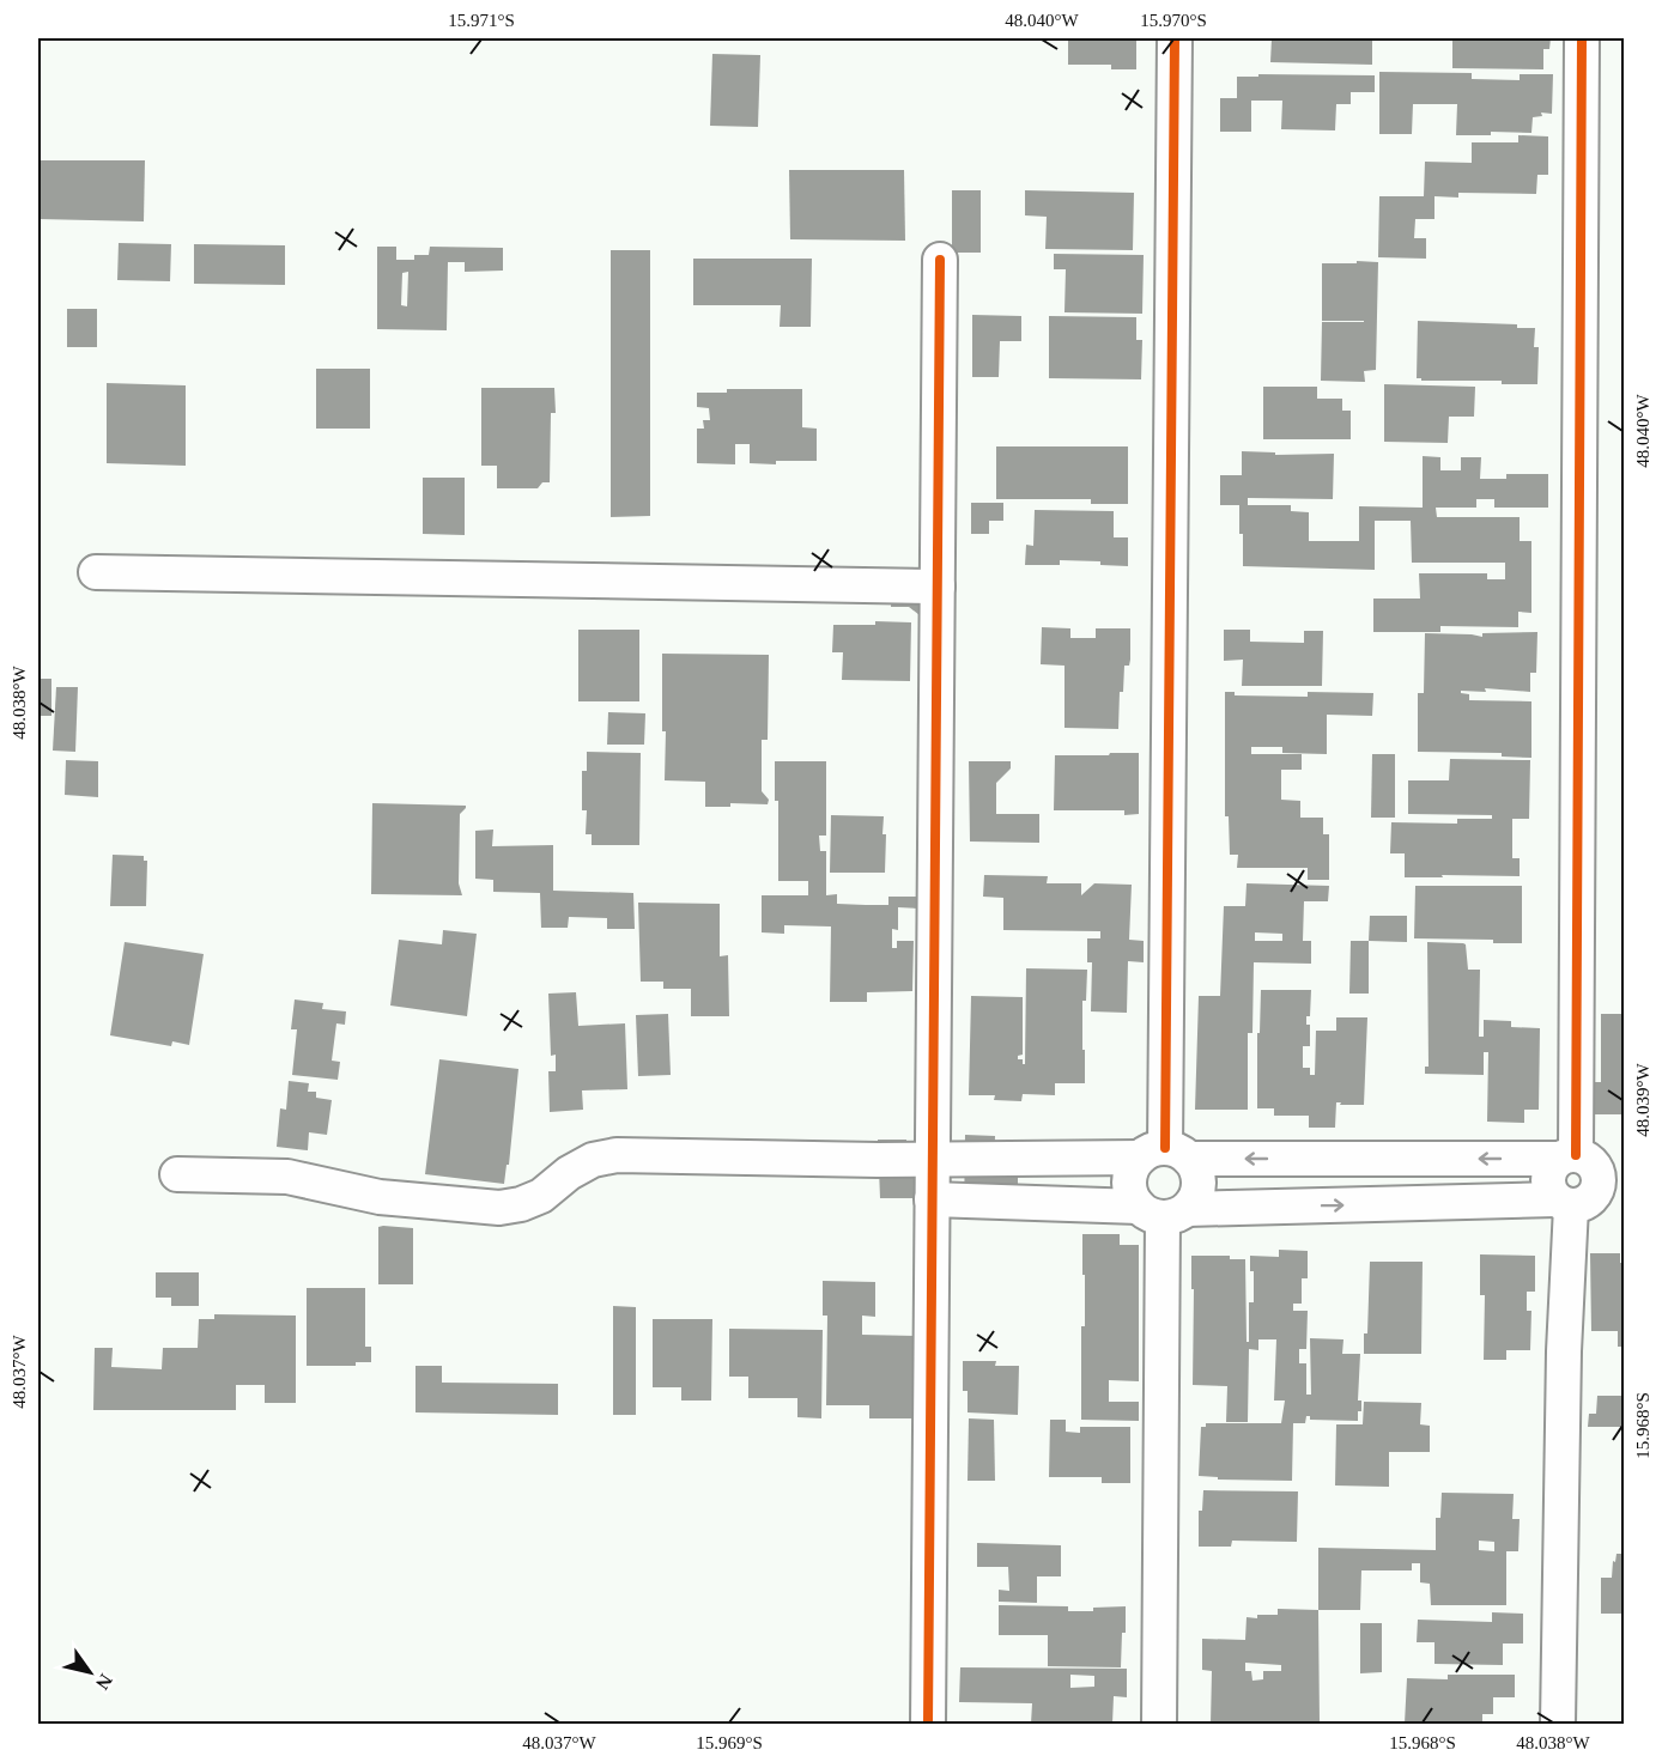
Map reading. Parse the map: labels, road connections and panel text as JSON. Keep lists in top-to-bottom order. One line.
{"north":"bottom right","coordinates":["15.971°S","48.040°W","15.970°S","48.038°W","48.039°W","48.037°W","15.968°S","15.969°S"]}
